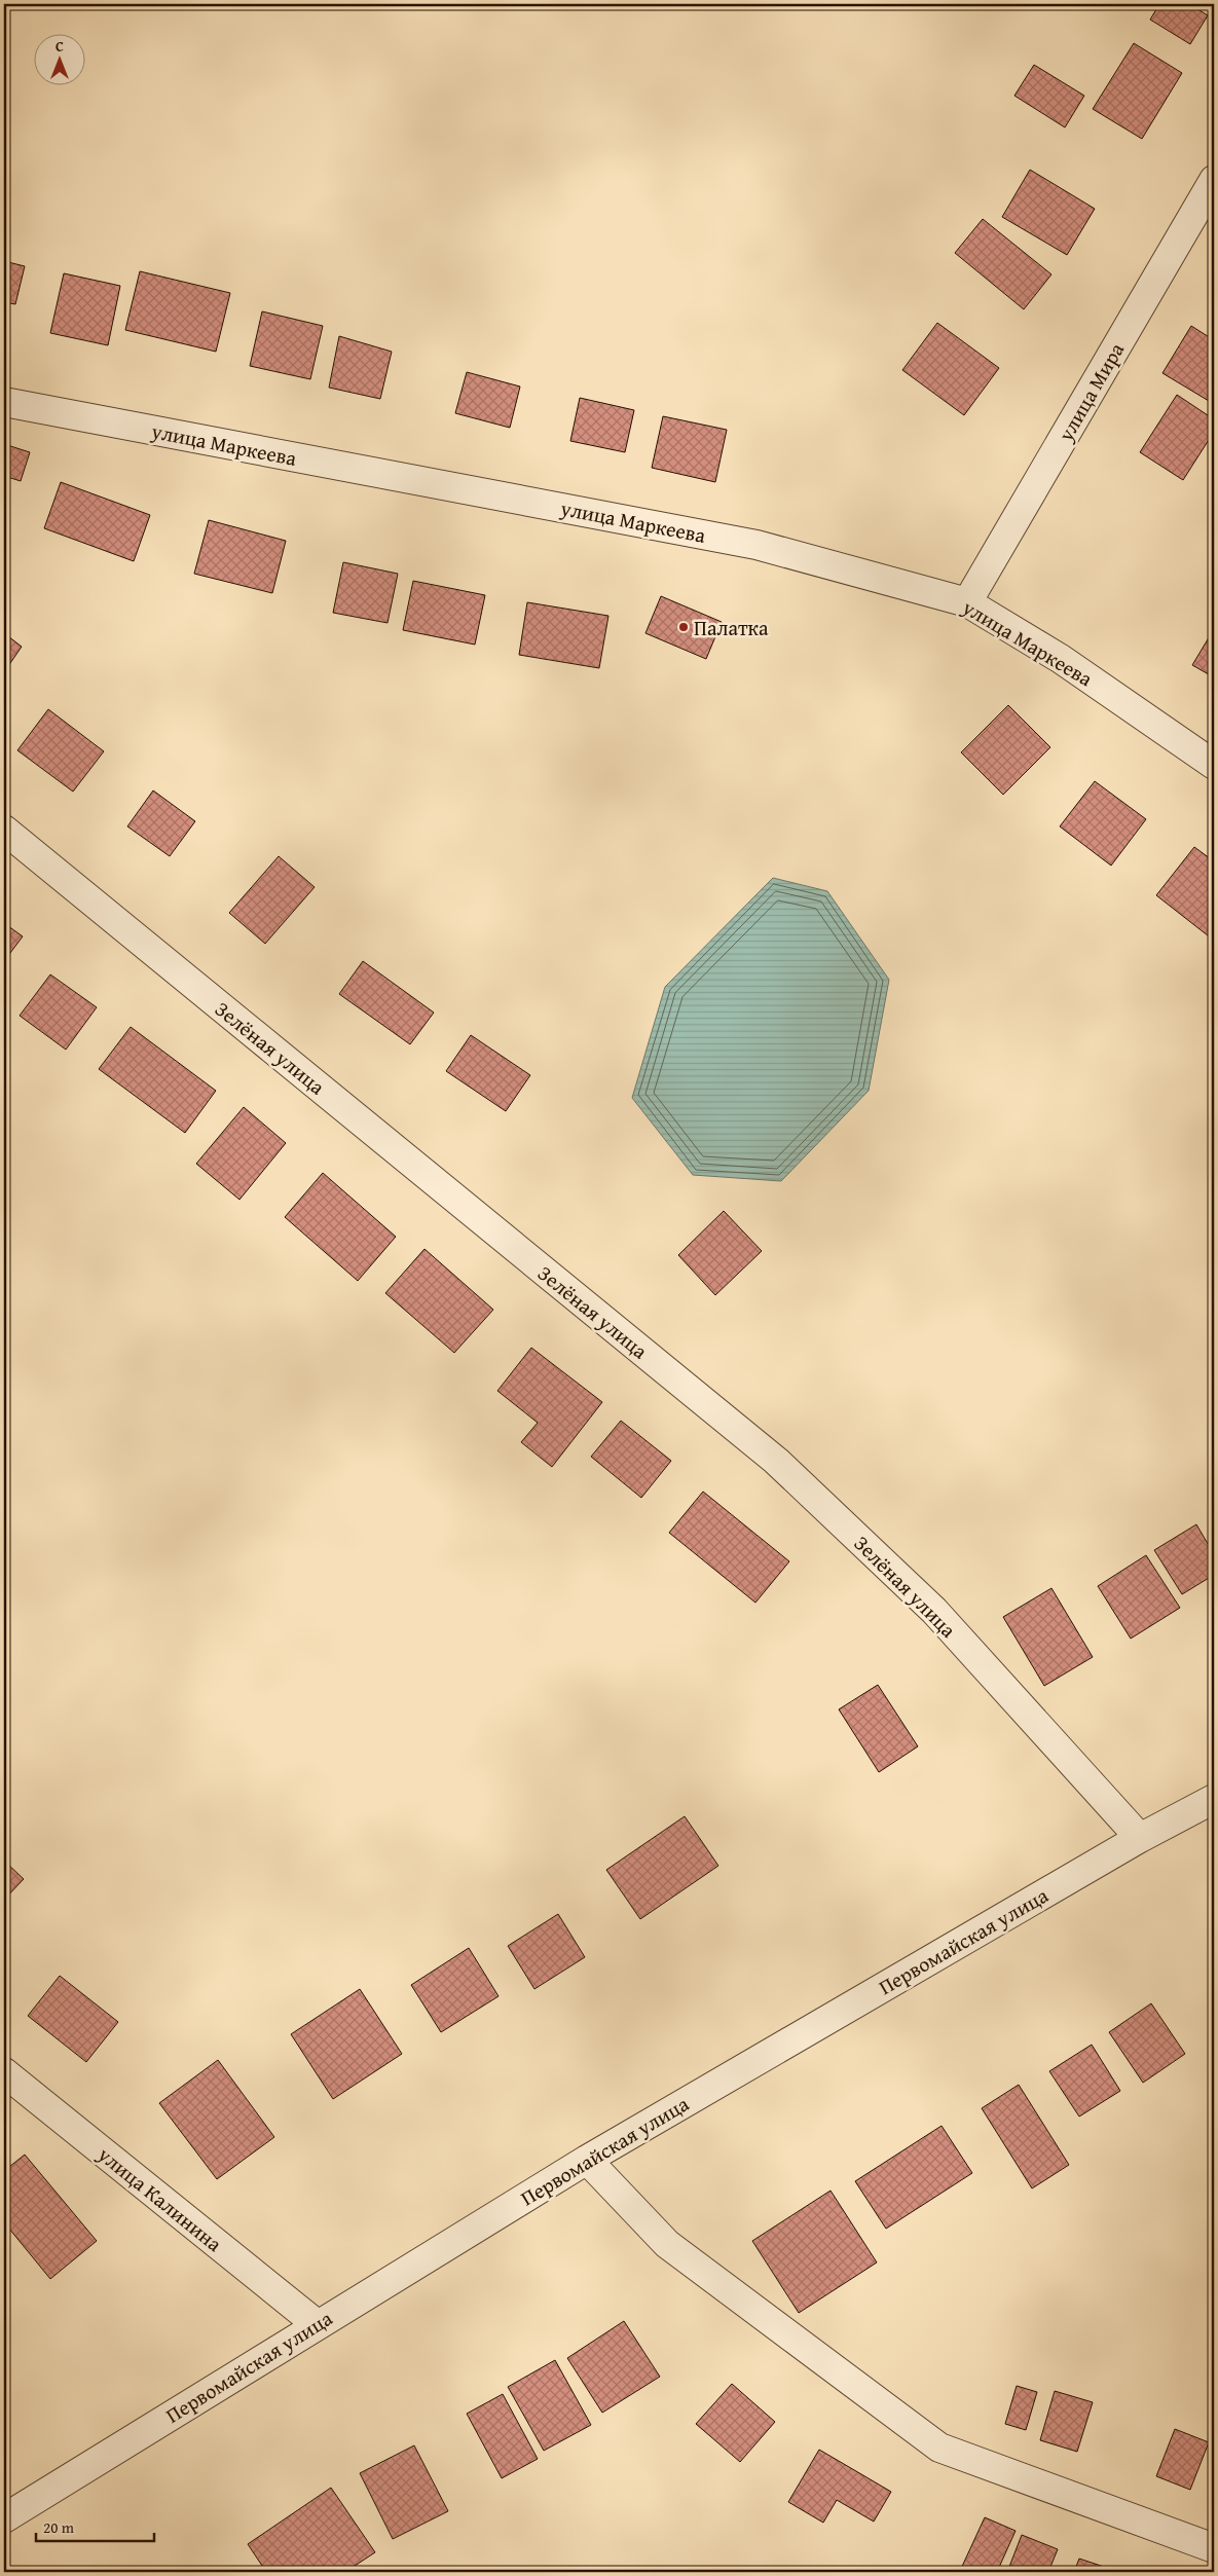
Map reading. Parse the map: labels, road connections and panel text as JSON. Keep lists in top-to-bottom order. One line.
{"streets":{"street":["улица Мира","улица Маркеева","Зелёная улица","Первомайская улица","улица Калинина"]},"crossings":[["улица Мира","улица Маркеева"],["Зелёная улица","Первомайская улица"],["Первомайская улица","улица Калинина"]],"places":["Палатка"],"scale_bar":"20 m","north":"top"}
